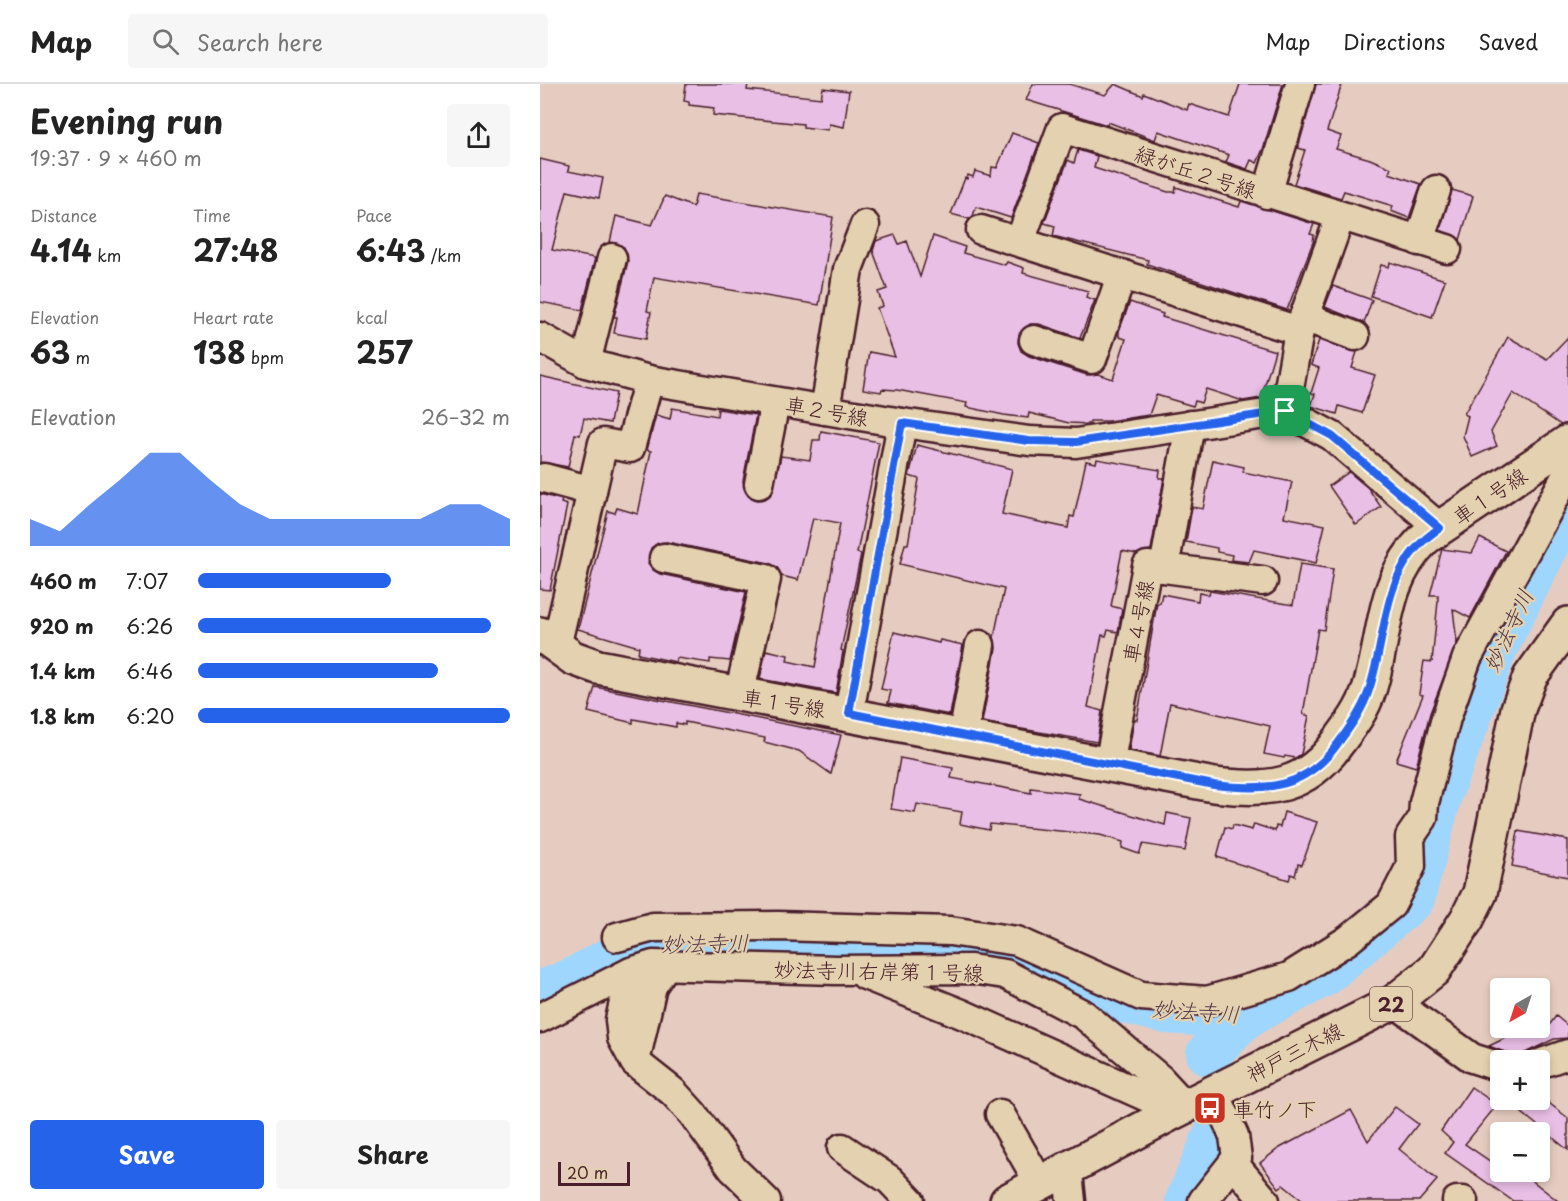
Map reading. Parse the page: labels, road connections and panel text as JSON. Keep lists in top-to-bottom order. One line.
{"streets":{"street":["緑が丘２号線","車２号線","車１号線","車４号線","妙法寺川右岸第１号線","22","神戸三木線"]},"crossings":[["車２号線","車４号線"],["車１号線","車４号線"],["妙法寺川右岸第１号線","神戸三木線"]],"water":["妙法寺川"],"places":{"bus stop":["車竹ノ下"]},"scale_bar":"20 m","north":"bottom left","page":{"header":"Map","search":"Search here","nav":["Map","Directions","Saved"],"heading":["Evening run","19:37 · 9 × 460 m"],"stats":[["Distance","4.14 km"],["Time","27:48"],["Pace","6:43 /km"],["Elevation","63 m"],["Heart rate","138 bpm"],["kcal","257"]],"chart":["Elevation","26–32 m"],"list":[{"name":"460 m","note":"7:07"},{"name":"920 m","note":"6:26"},{"name":"1.4 km","note":"6:46"},{"name":"1.8 km","note":"6:20"}],"map_buttons":["+","−"],"buttons":["Save","Share"],"scale":"20 m"}}
